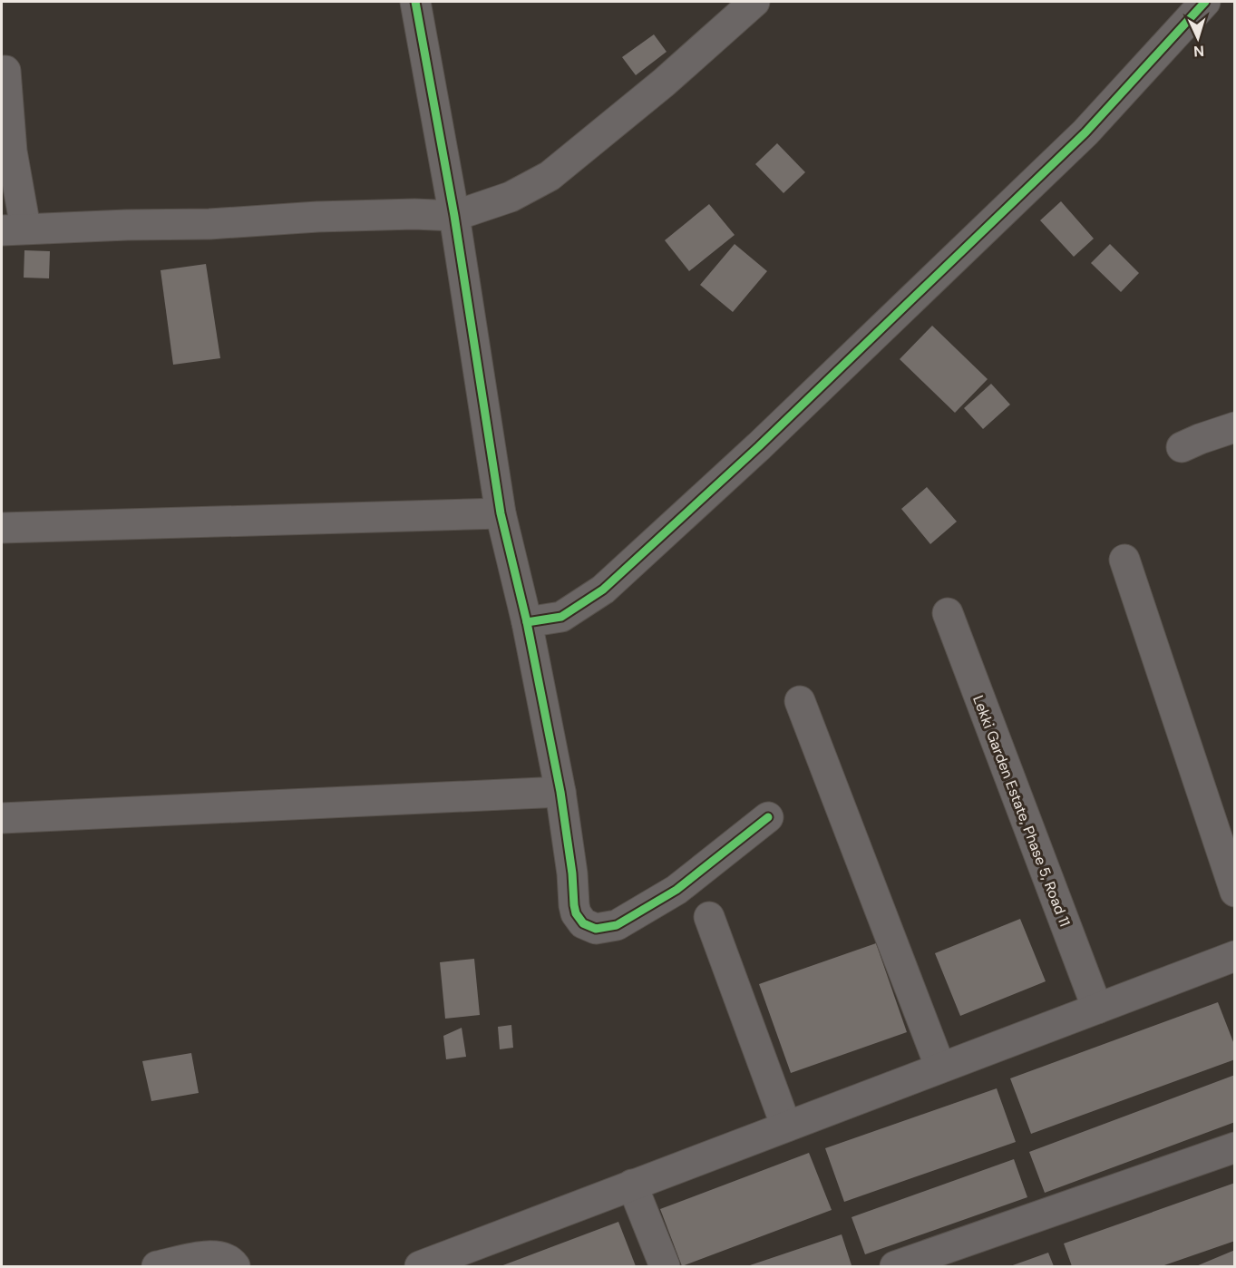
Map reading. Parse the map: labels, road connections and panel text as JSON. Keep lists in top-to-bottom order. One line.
{"streets":{"street":["Lekki Garden Estate, Phase 5, Road 11"]},"north":"bottom"}
